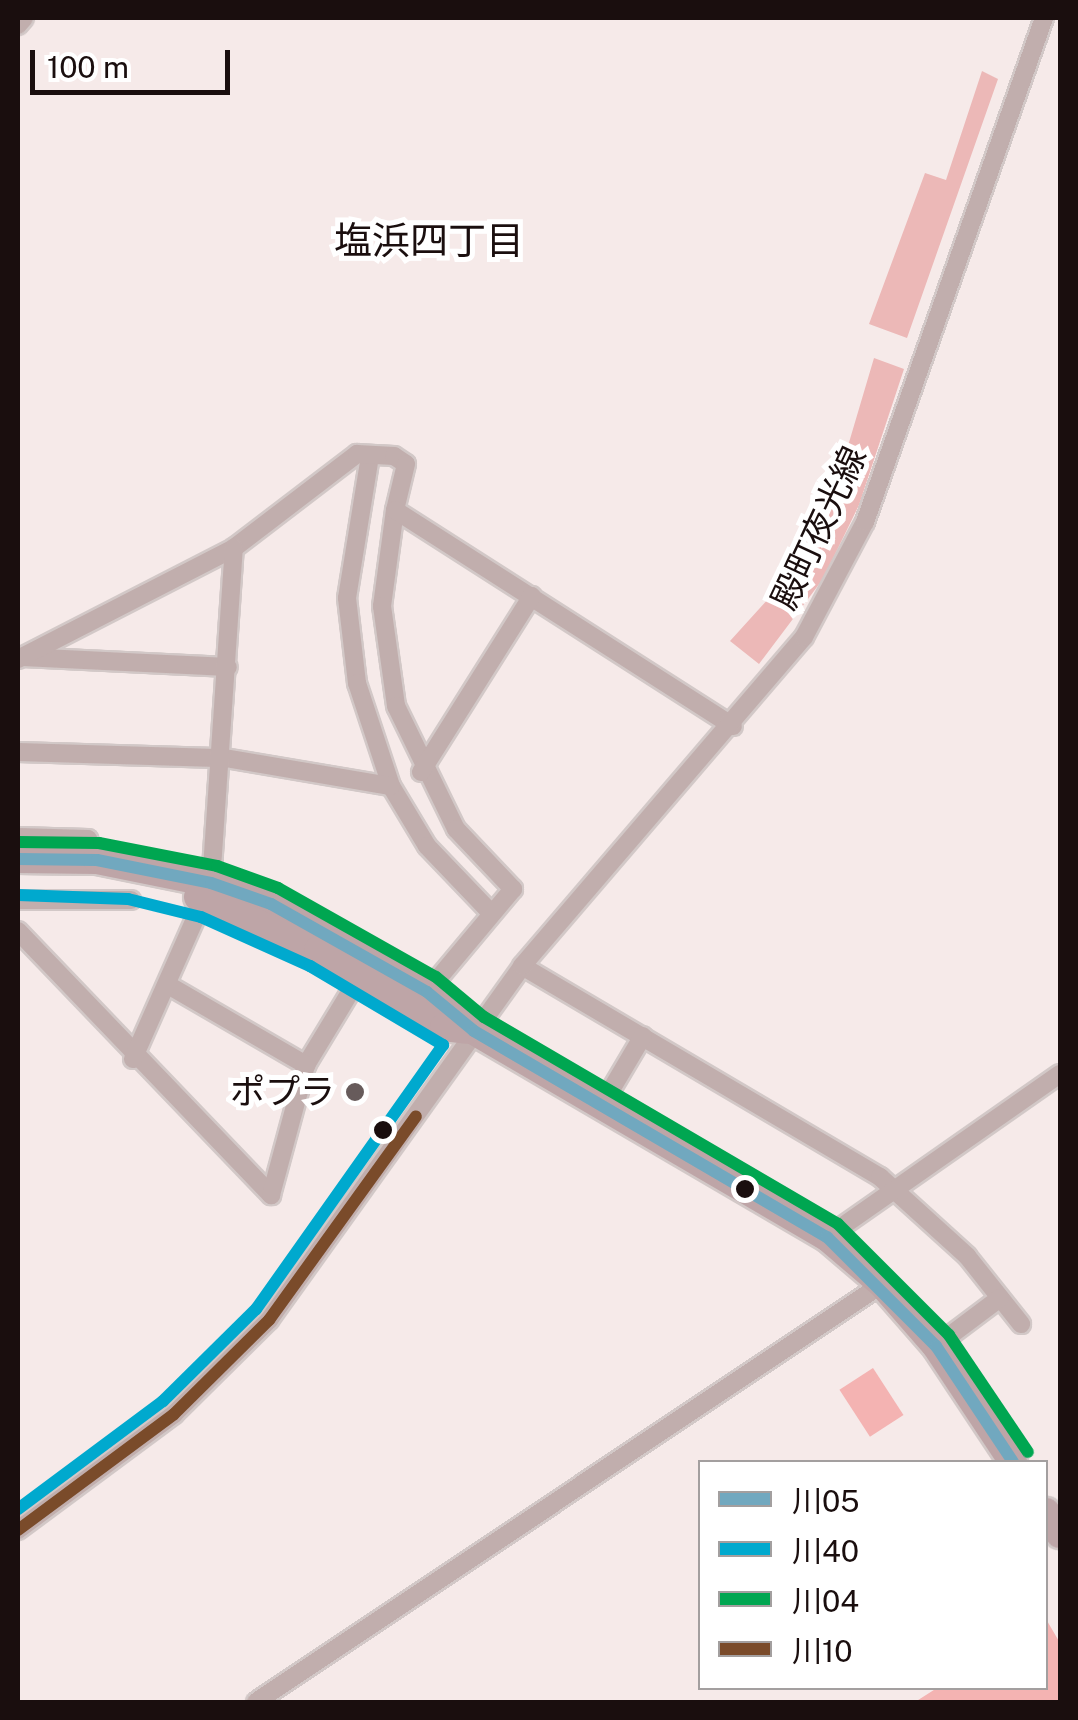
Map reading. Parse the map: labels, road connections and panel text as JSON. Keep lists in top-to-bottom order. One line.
{"streets":{"street":["殿町夜光線"]},"districts":["塩浜四丁目"],"places":["ポプラ"],"lines":["transit line 川04","transit line 川05","transit line 川40","transit line 川10"],"legend":["川05","川40","川04","川10"],"scale_bar":"100 m"}
